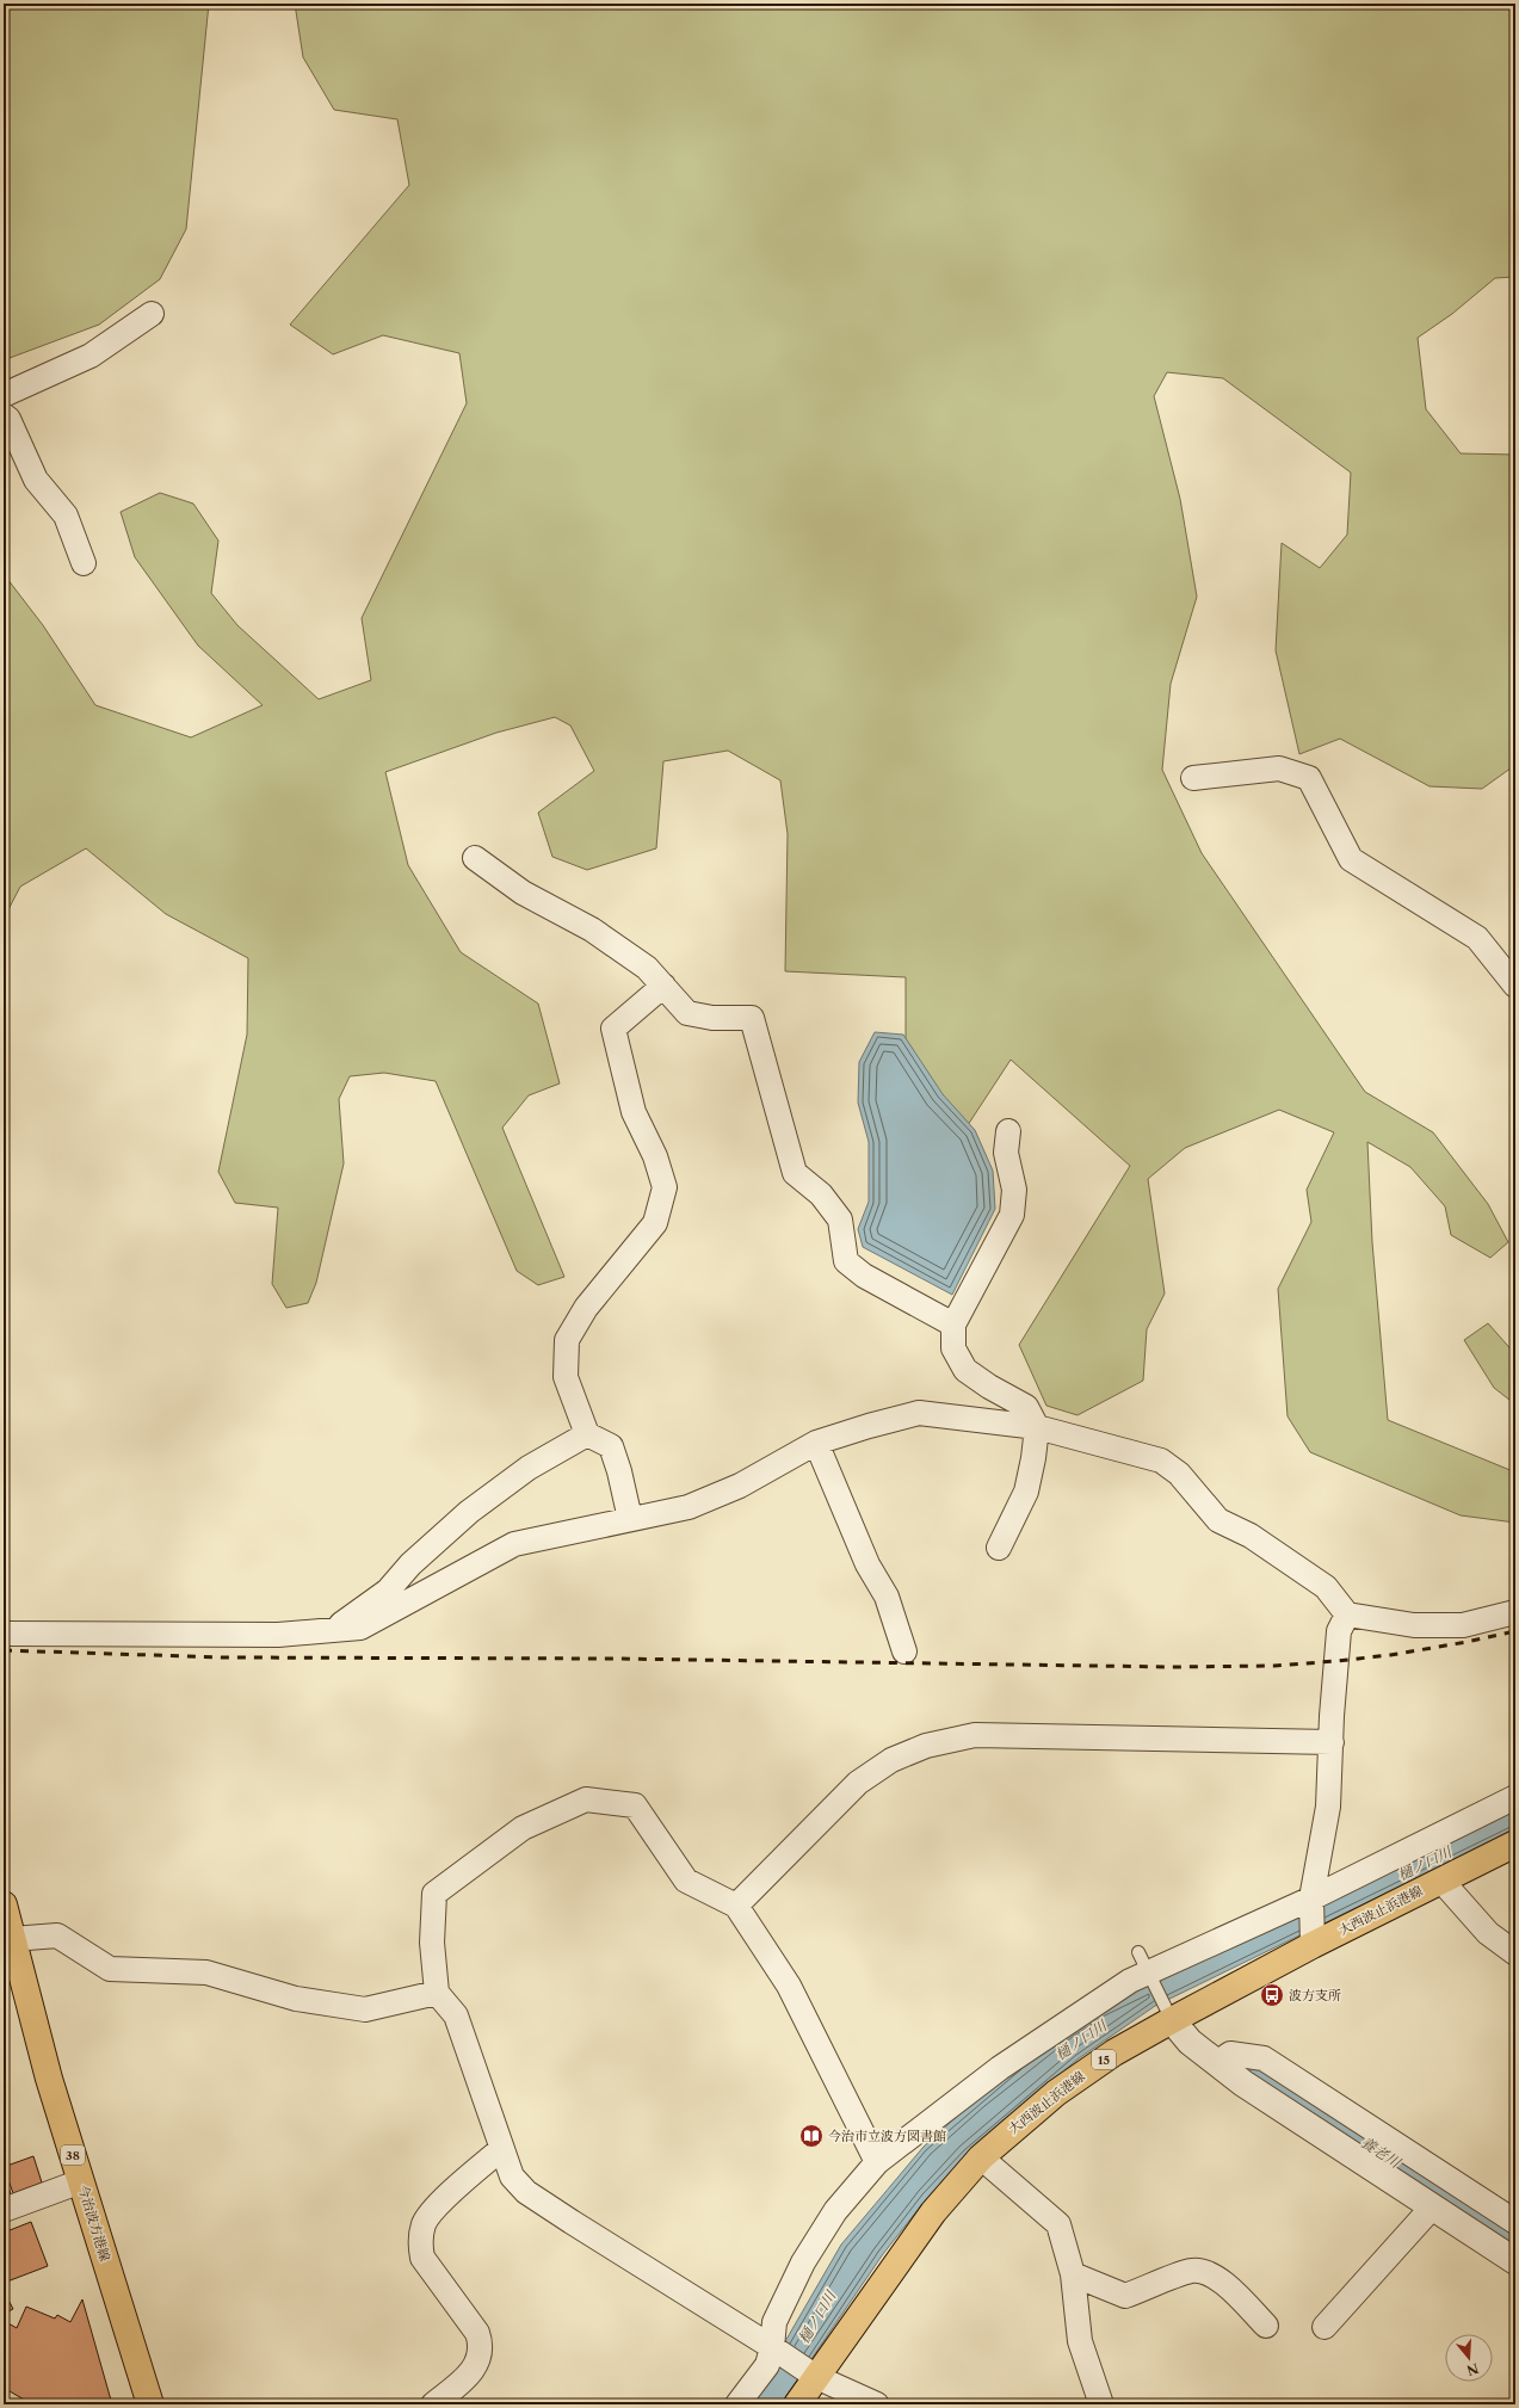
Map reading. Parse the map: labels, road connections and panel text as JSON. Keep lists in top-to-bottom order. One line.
{"streets":{"main road":["大西波止浜港線","15","38","今治波方港線"]},"water":["樋ノ口川","養老川"],"places":{"bus stop":["波方支所"],"library":["今治市立波方図書館"]},"north":"bottom"}
